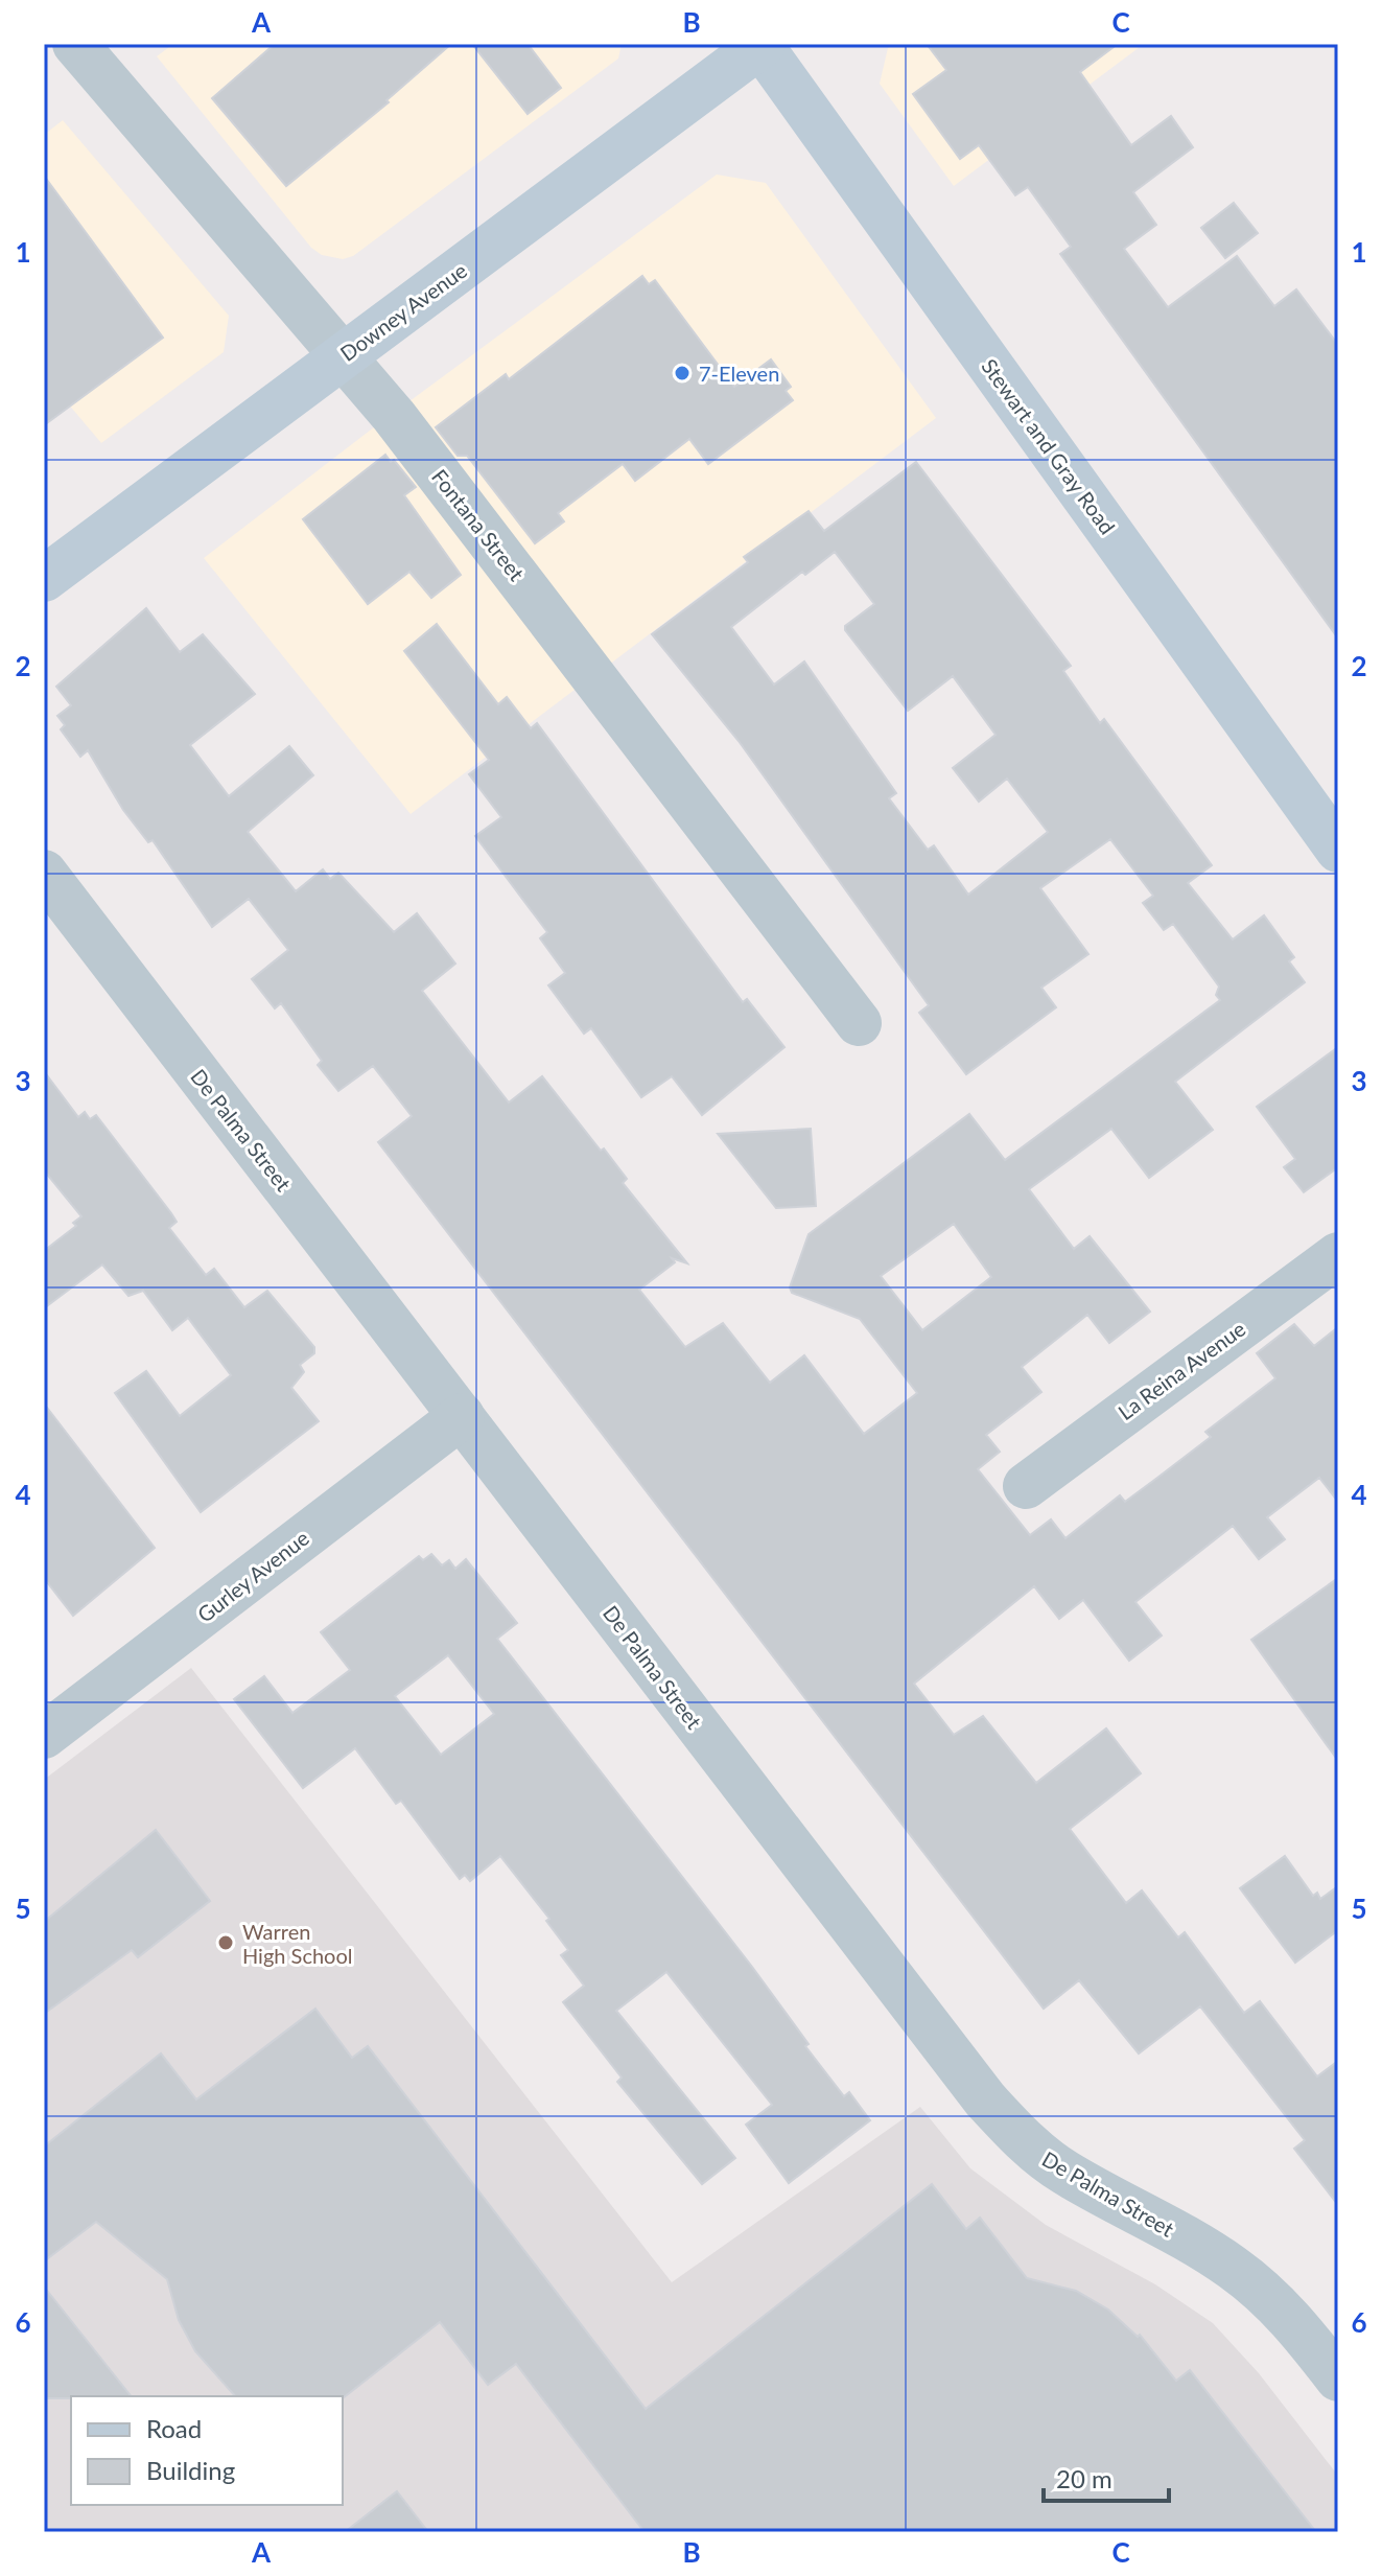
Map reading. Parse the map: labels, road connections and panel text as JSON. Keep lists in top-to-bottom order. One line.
{"streets":{"main road":["Downey Avenue","Stewart and Gray Road"],"street":["Fontana Street","De Palma Street","La Reina Avenue","Gurley Avenue"]},"crossings":[["Downey Avenue","Stewart and Gray Road"],["Downey Avenue","Fontana Street"],["De Palma Street","Gurley Avenue"]],"places":["7-Eleven","Warren High School"],"legend":["Road","Building"],"scale_bar":"20 m","grid":{"columns":["A","B","C"],"rows":["1","2","3","4","5","6"]}}
